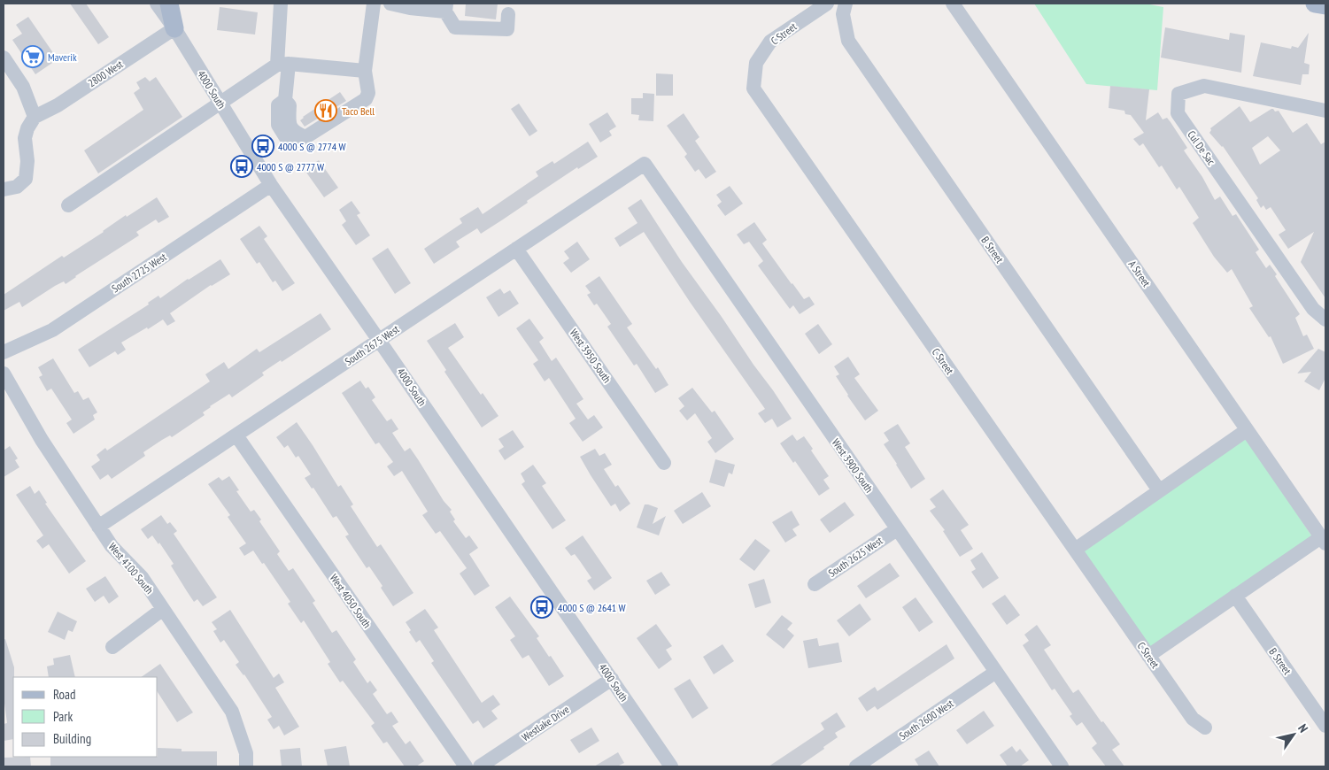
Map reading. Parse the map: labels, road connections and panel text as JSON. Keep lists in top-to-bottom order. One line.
{"streets":{"street":["C Street","2800 West","4000 South","Cul De Sac","B Street","South 2725 West","A Street","South 2675 West","West 3950 South","West 3900 South","South 2625 West","West 4100 South","West 4050 South","South 2600 West","Westlake Drive"]},"crossings":[["2800 West","4000 South"],["4000 South","South 2725 West"],["4000 South","South 2675 West"],["4000 South","Westlake Drive"],["South 2675 West","West 3950 South"],["South 2675 West","West 3900 South"],["South 2675 West","West 4100 South"],["South 2675 West","West 4050 South"],["West 3900 South","South 2625 West"],["West 3900 South","South 2600 West"]],"places":{"supermarket":["Maverik"],"restaurant":["Taco Bell"],"bus stop":["4000 S @ 2774 W","4000 S @ 2777 W","4000 S @ 2641 W"]},"legend":["Road","Park","Building"],"north":"top right"}
